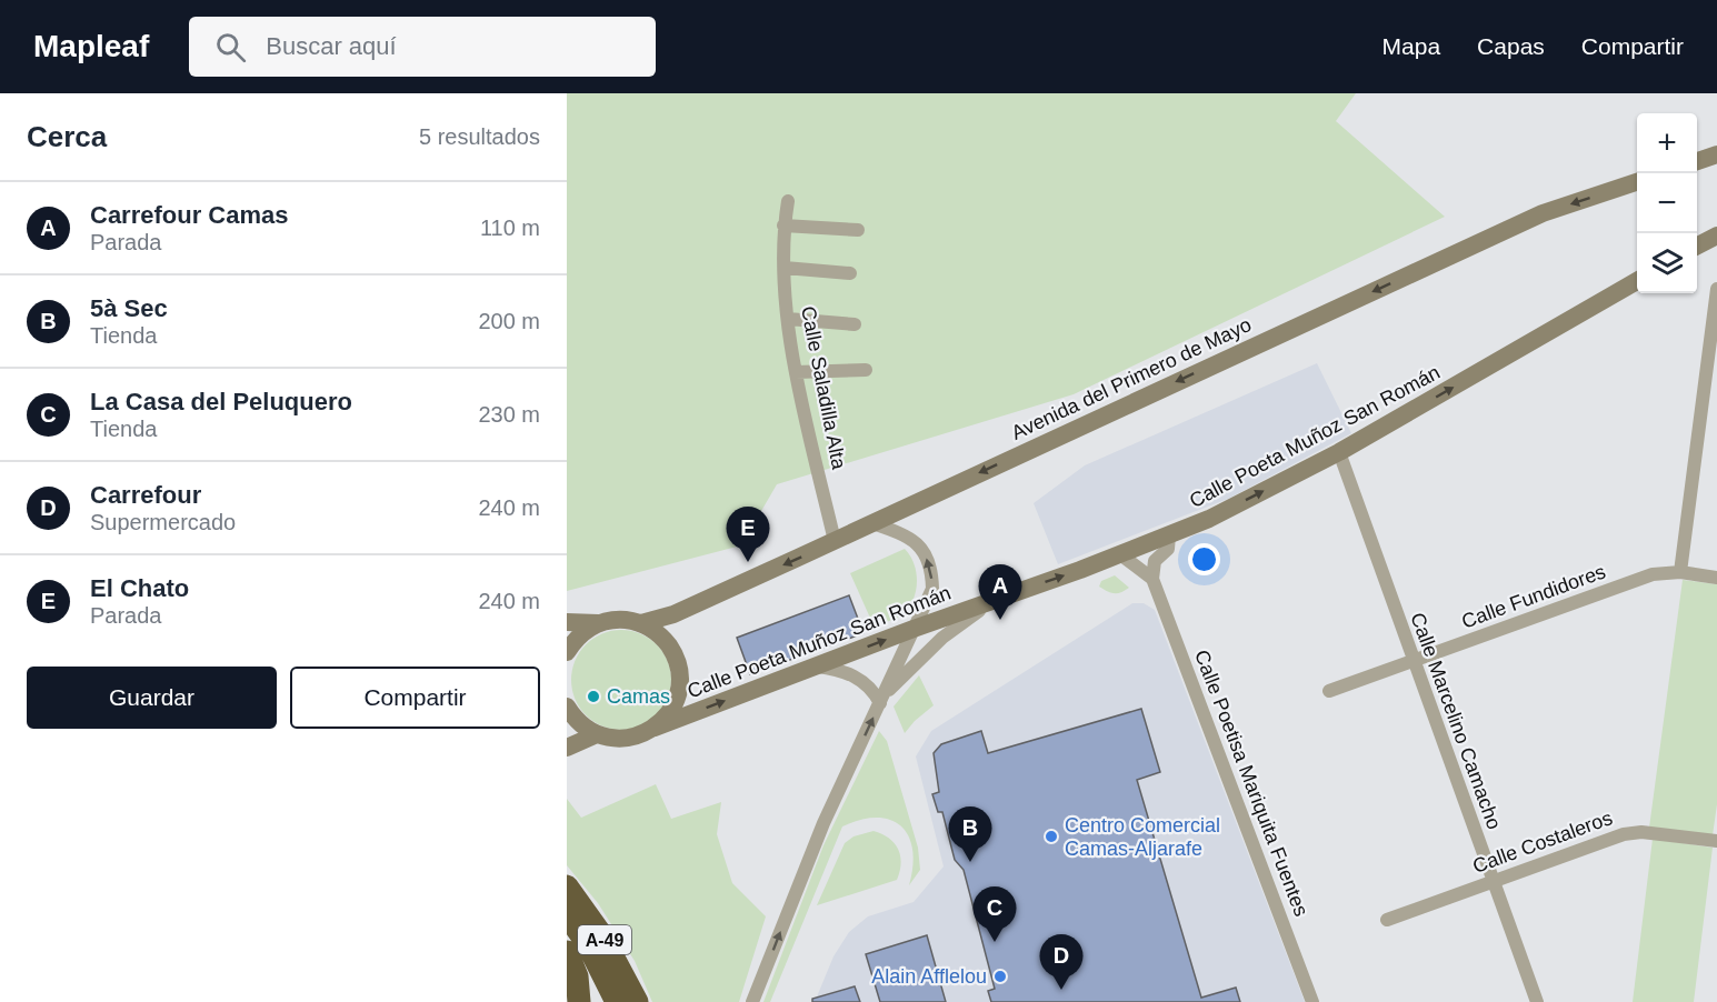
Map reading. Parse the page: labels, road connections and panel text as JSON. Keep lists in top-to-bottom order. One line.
{"streets":{"highway":["A-49"],"main road":["Avenida del Primero de Mayo","Calle Poeta Muñoz San Román"],"street":["Calle Saladilla Alta","Calle Fundidores","Calle Marcelino Camacho","Calle Poetisa Mariquita Fuentes","Calle Costaleros"]},"crossings":[["Avenida del Primero de Mayo","Calle Saladilla Alta"],["Calle Poeta Muñoz San Román","Calle Marcelino Camacho"],["Calle Fundidores","Calle Marcelino Camacho"],["Calle Marcelino Camacho","Calle Costaleros"]],"one_way":["Avenida del Primero de Mayo","Calle Poeta Muñoz San Román"],"places":["Camas","Centro Comercial Camas-Aljarafe","Alain Afflelou"],"page":{"header":"Mapleaf","search":"Buscar aquí","nav":["Mapa","Capas","Compartir"],"heading":["Cerca","5 resultados"],"map_buttons":["+","−"],"list":[{"mark":"A","name":"Carrefour Camas","note":"Parada","value":"110 m"},{"mark":"B","name":"5à Sec","note":"Tienda","value":"200 m"},{"mark":"C","name":"La Casa del Peluquero","note":"Tienda","value":"230 m"},{"mark":"D","name":"Carrefour","note":"Supermercado","value":"240 m"},{"mark":"E","name":"El Chato","note":"Parada","value":"240 m"}],"pins":["E","A","B","C","D"],"buttons":["Guardar","Compartir"]}}
